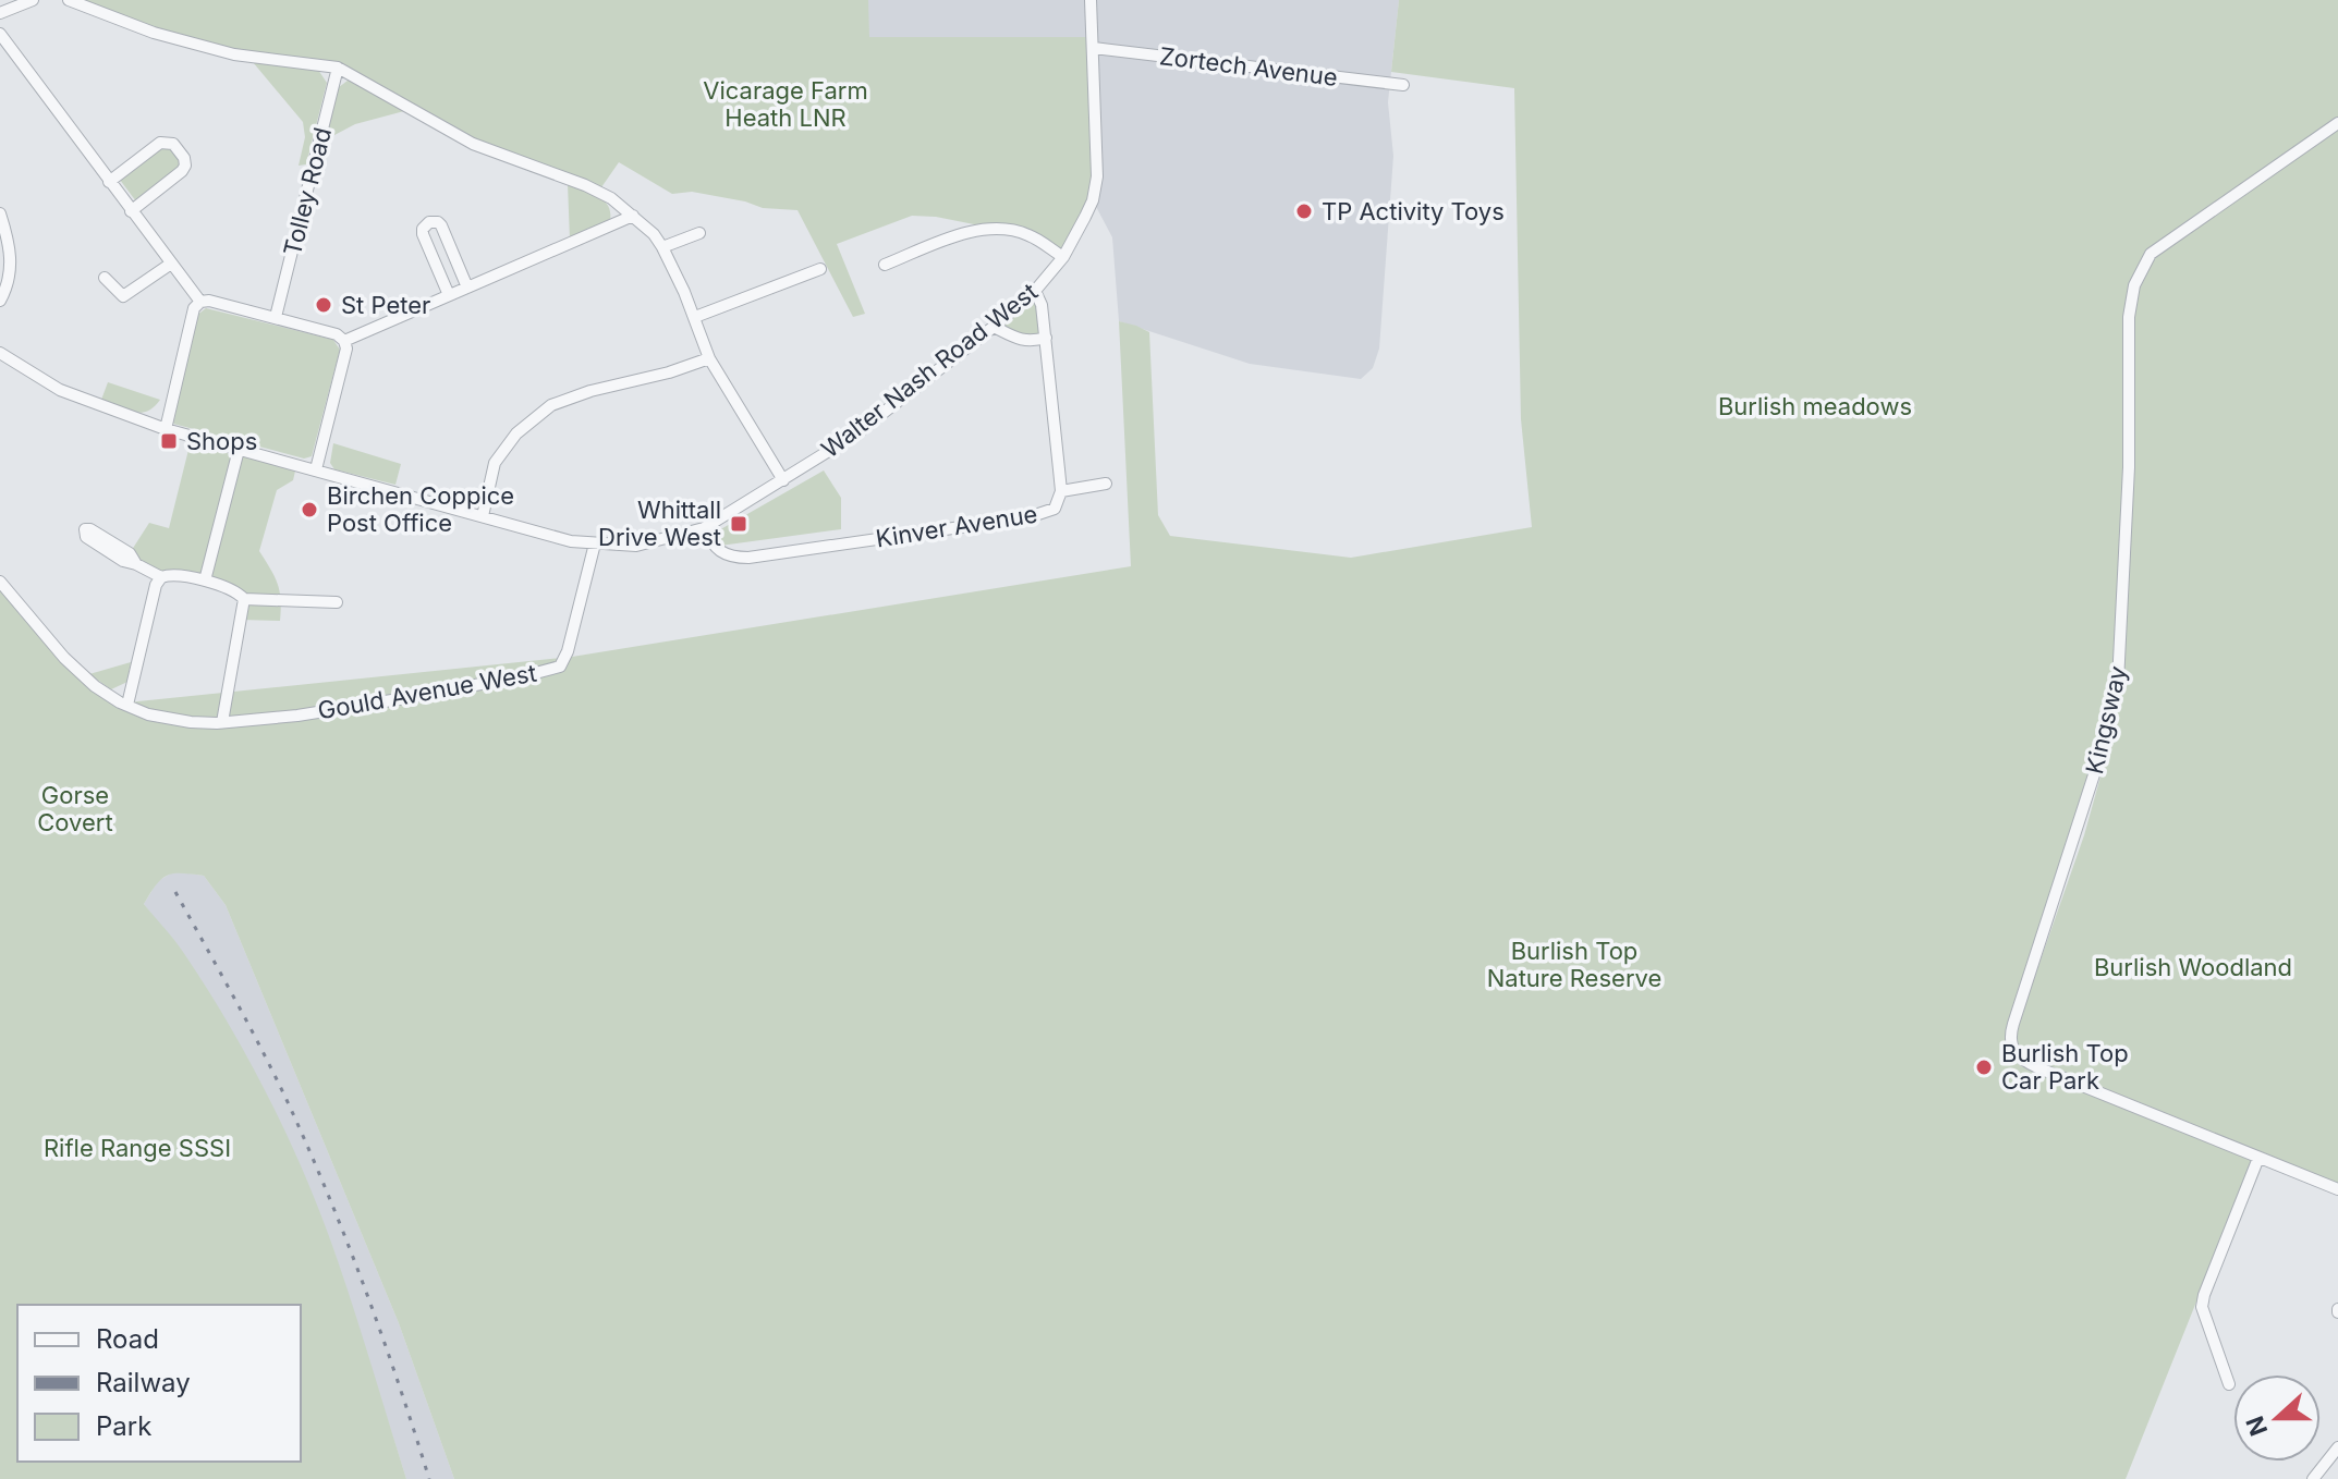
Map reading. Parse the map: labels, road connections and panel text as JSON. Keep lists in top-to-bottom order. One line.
{"streets":{"street":["Zortech Avenue","Tolley Road","Walter Nash Road West","Kinver Avenue","Gould Avenue West","Kingsway"]},"crossings":[["Zortech Avenue","Walter Nash Road West"],["Walter Nash Road West","Kinver Avenue"],["Walter Nash Road West","Gould Avenue West"]],"parks":["Vicarage Farm Heath LNR","Burlish meadows","Gorse Covert","Burlish Top Nature Reserve","Burlish Woodland","Rifle Range SSSI"],"places":{"other":["TP Activity Toys","St Peter","Birchen Coppice Post Office","Burlish Top Car Park"],"transit":["Shops","Whittall Drive West"]},"legend":["Road","Railway","Park"],"north":"left"}
